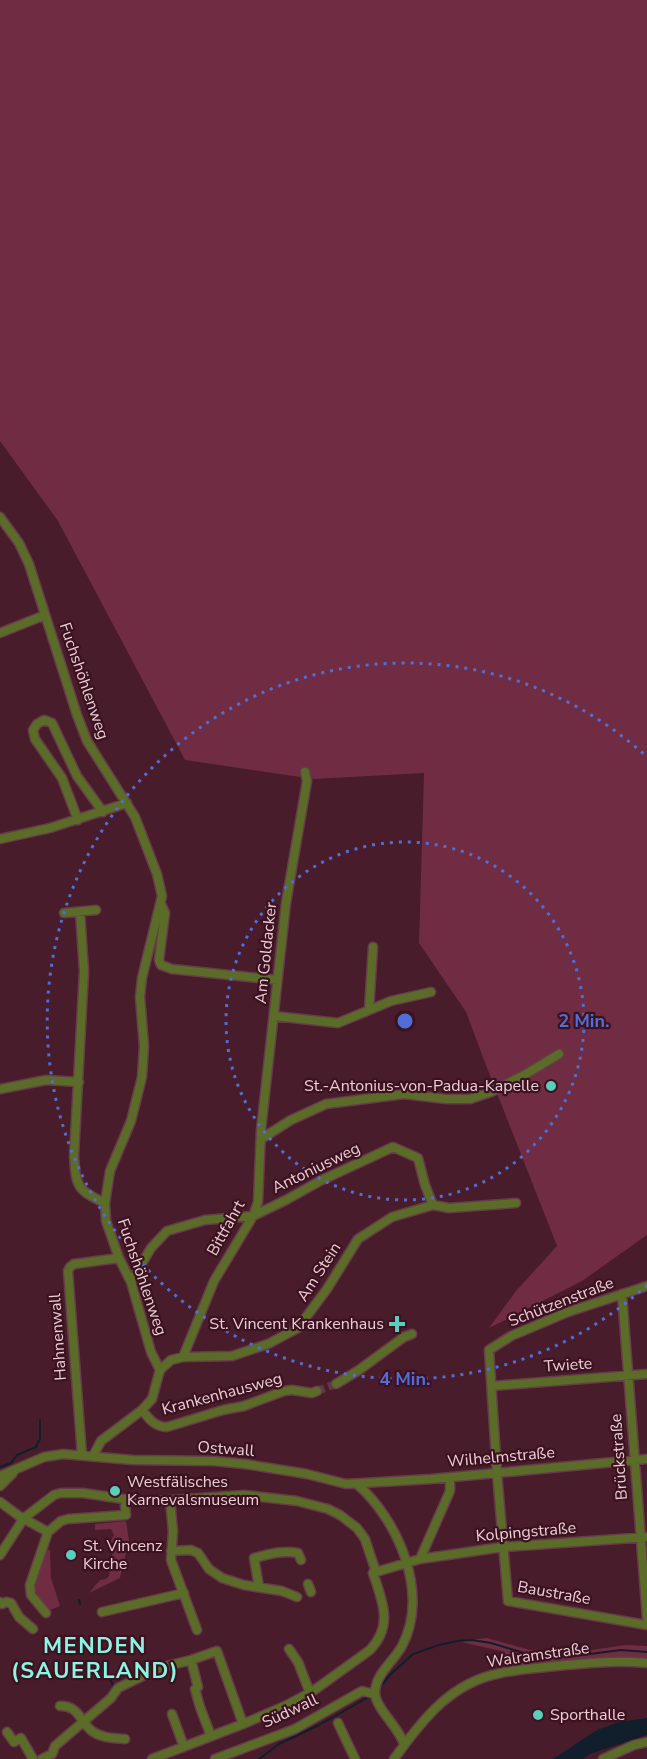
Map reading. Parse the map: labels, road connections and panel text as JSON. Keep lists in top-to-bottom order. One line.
{"streets":{"street":["Fuchshöhlenweg","Am Goldacker","Antoniusweg","Bittfahrt","Am Stein","Schützenstraße","Hahnenwall","Twiete","Krankenhausweg","Ostwall","Wilhelmstraße","Brückstraße","Kolpingstraße","Baustraße","Walramstraße","Südwall"]},"crossings":[["Fuchshöhlenweg","Antoniusweg"],["Fuchshöhlenweg","Hahnenwall"],["Am Goldacker","Bittfahrt"],["Antoniusweg","Bittfahrt"],["Antoniusweg","Am Stein"],["Bittfahrt","Am Stein"],["Schützenstraße","Twiete"],["Schützenstraße","Brückstraße"],["Hahnenwall","Ostwall"],["Twiete","Brückstraße"],["Ostwall","Wilhelmstraße"],["Wilhelmstraße","Brückstraße"],["Brückstraße","Kolpingstraße"],["Kolpingstraße","Baustraße"]],"districts":["MENDEN (SAUERLAND)"],"places":{"other":["St.-Antonius-von-Padua-Kapelle","Westfälisches Karnevalsmuseum","St. Vincenz Kirche","Sporthalle"],"health":["St. Vincent Krankenhaus"]},"rings":["2 Min.","4 Min."]}
